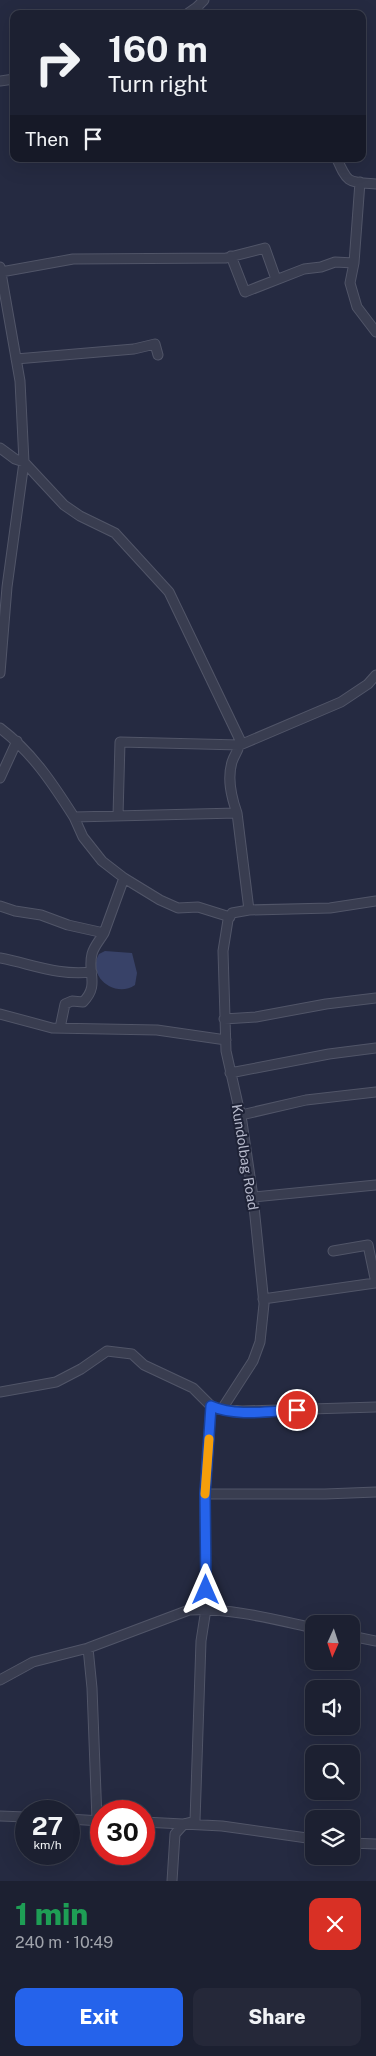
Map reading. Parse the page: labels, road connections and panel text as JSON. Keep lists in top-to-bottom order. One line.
{"streets":{"street":["Kundolbag Road"]},"north":"bottom","page":{"turn":["160 m","Turn right"],"then":"Then","speed":"27 km/h","limit":"30","heading":["1 min","240 m · 10:49"],"buttons":["Exit","Share"]}}
